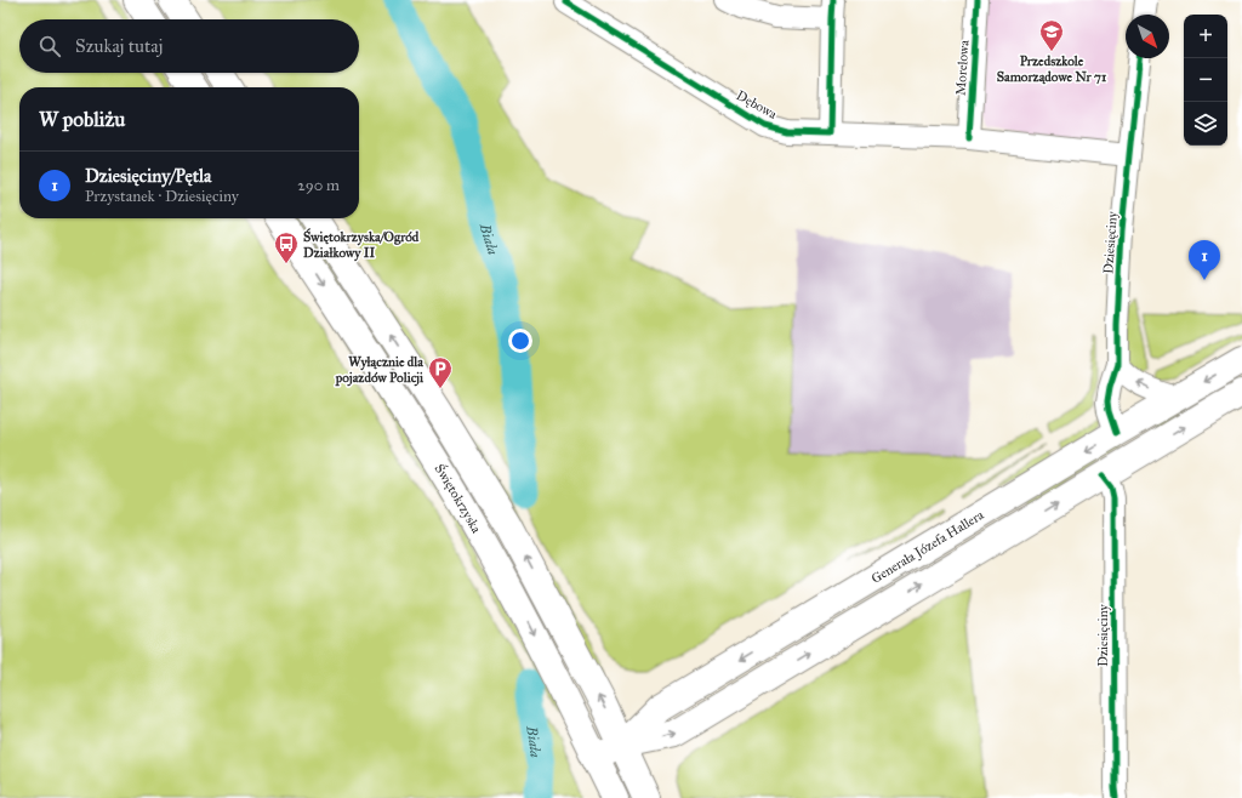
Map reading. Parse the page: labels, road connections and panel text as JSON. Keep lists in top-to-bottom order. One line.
{"streets":{"main road":["Świętokrzyska","Generała Józefa Hallera"],"street":["Morelowa","Dębowa","Dziesięciny"]},"crossings":[["Dziesięciny","Generała Józefa Hallera"],["Świętokrzyska","Generała Józefa Hallera"]],"water":["Biała"],"places":{"school or university":["Przedszkole Samorządowe Nr 71"],"bus stop":["Świętokrzyska/Ogród Działkowy II"],"parking":["Wyłącznie dla pojazdów Policji"]},"north":"bottom right","page":{"map_buttons":["+","−"],"search":"Szukaj tutaj","heading":"W pobliżu","list":[{"mark":"1","name":"Dziesięciny/Pętla","note":"Przystanek · Dziesięciny","value":"290 m"}],"pins":"1"}}
